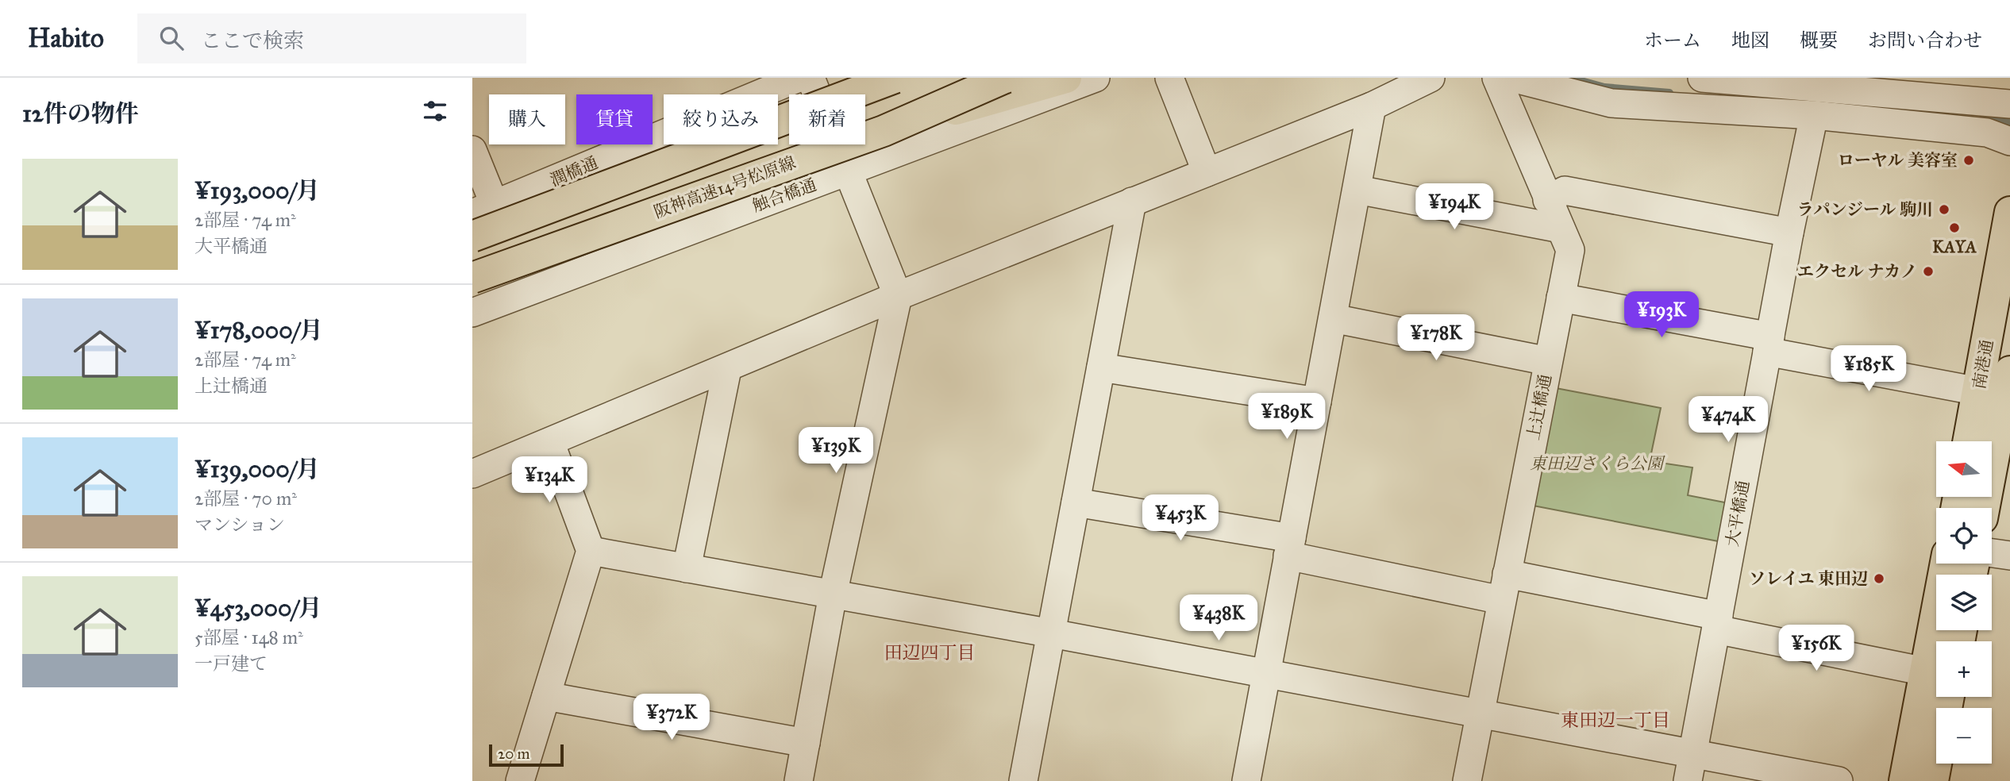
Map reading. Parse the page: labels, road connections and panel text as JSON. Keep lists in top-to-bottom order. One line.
{"streets":{"main road":["阪神高速14号松原線","南港通"],"street":["潤橋通","触合橋通","上辻橋通","大平橋通"]},"districts":["田辺四丁目","東田辺一丁目"],"parks":["東田辺さくら公園"],"places":["ローヤル 美容室","ラパンジール 駒川","KAYA","エクセル ナカノ","ソレイユ 東田辺"],"scale_bar":"20 m","north":"left","page":{"header":"Habito","search":"ここで検索","nav":["ホーム","地図","概要","お問い合わせ"],"heading":"12件の物件","chip":["購入","賃貸","絞り込み","新着"],"list":[{"name":"¥193,000/月","note":"2部屋 · 74 m² · 大平橋通"},{"name":"¥178,000/月","note":"2部屋 · 74 m² · 上辻橋通"},{"name":"¥139,000/月","note":"2部屋 · 70 m² · マンション"},{"name":"¥453,000/月","note":"5部屋 · 148 m² · 一戸建て"}],"price":["¥194K","¥193K","¥178K","¥185K","¥189K","¥474K","¥139K","¥134K","¥453K","¥438K","¥156K","¥372K"],"map_buttons":["+","−"],"scale":"20 m"}}
